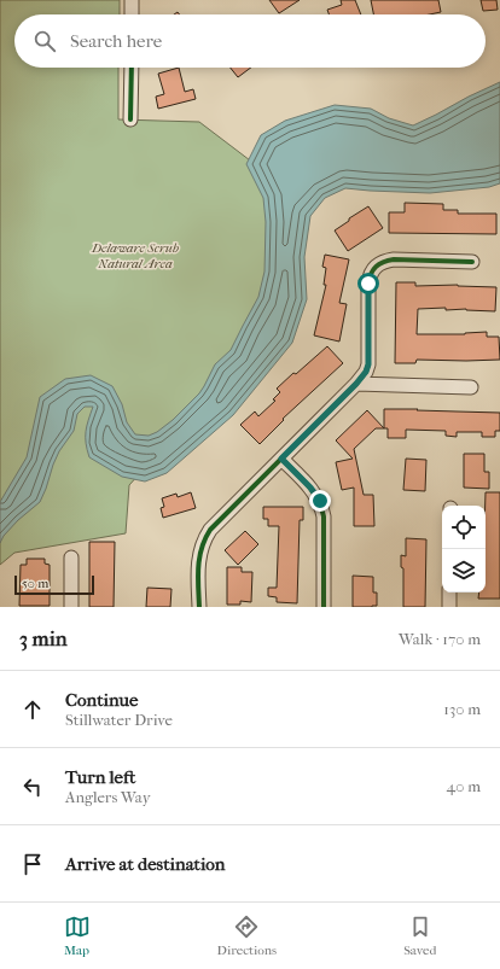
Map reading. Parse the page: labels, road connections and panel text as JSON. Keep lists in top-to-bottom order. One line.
{"parks":["Delaware Scrub Natural Area"],"scale_bar":"50 m","page":{"search":"Search here","scale":"50 m","heading":["3 min","Walk · 170 m"],"list":[["Continue","Stillwater Drive","130 m"],["Turn left","Anglers Way","40 m"],"Arrive at destination"],"nav":["Map","Directions","Saved"]}}
